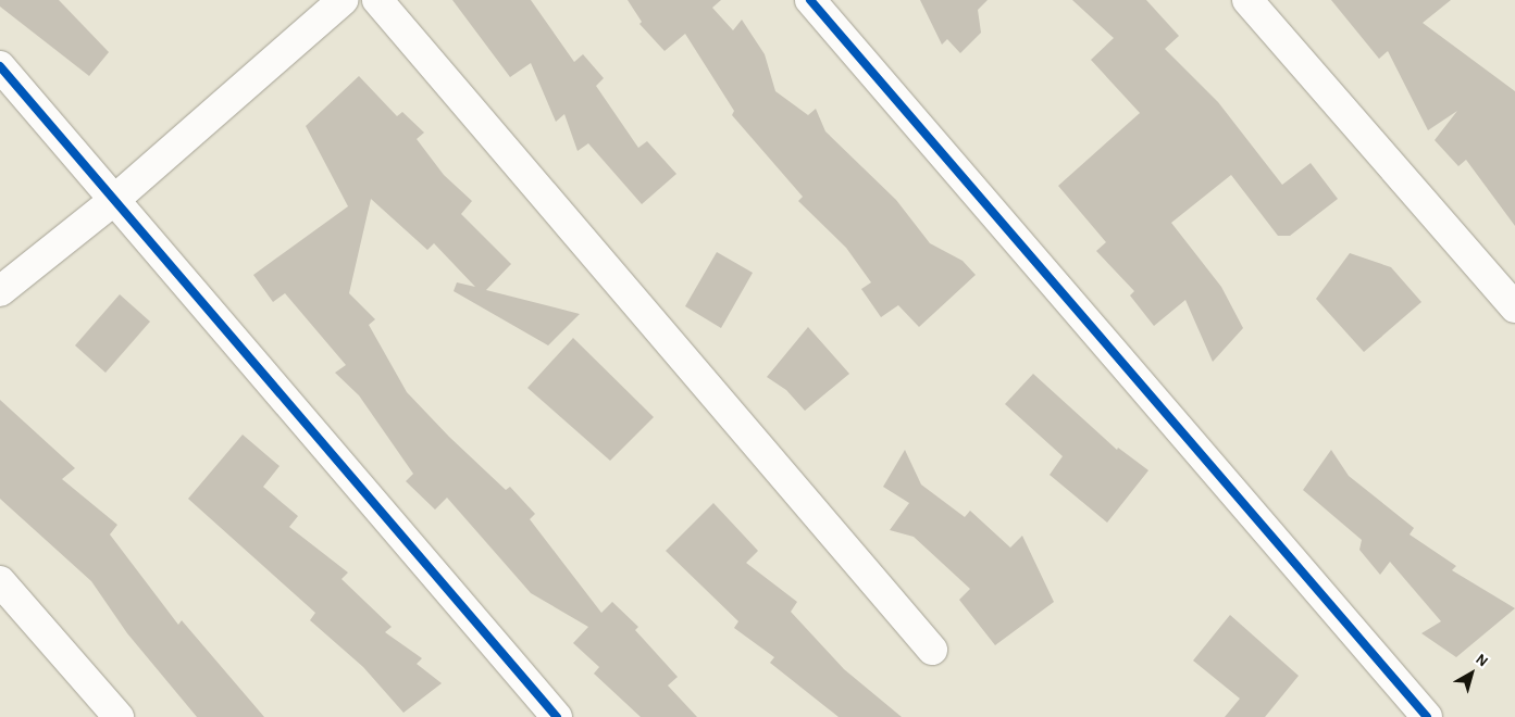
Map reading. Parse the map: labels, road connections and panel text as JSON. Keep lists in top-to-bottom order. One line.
{"north":"top right"}
